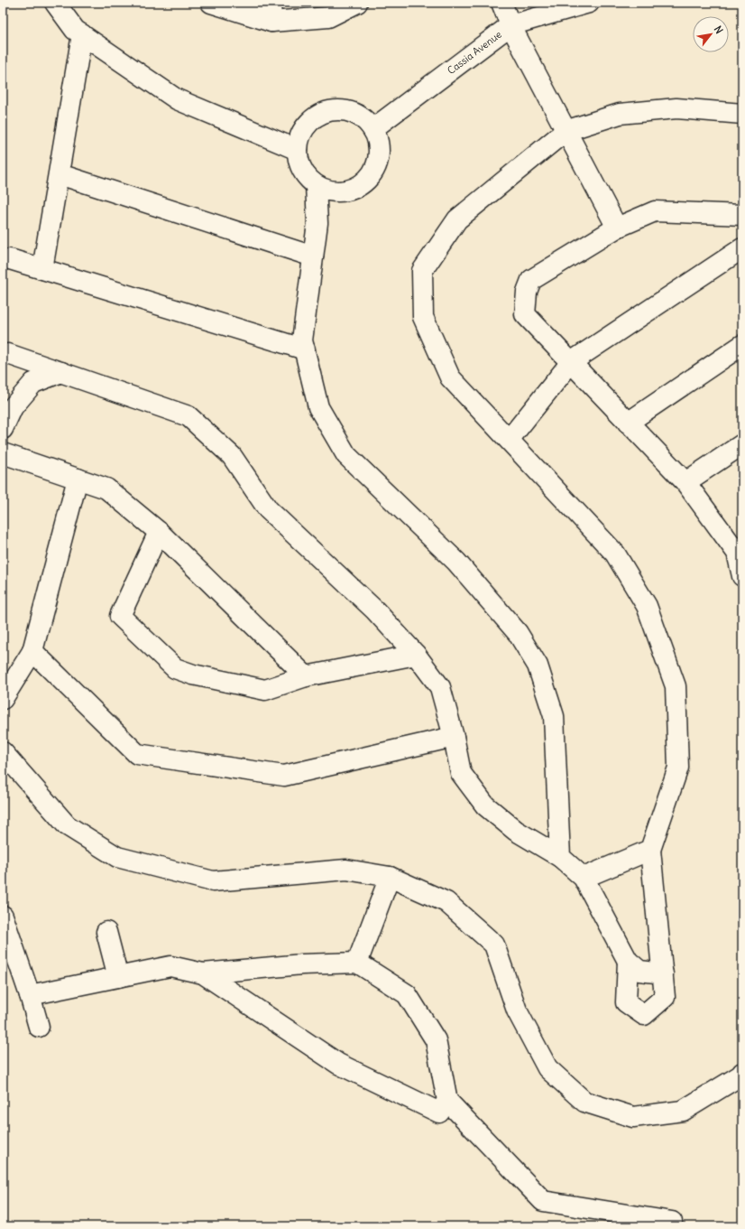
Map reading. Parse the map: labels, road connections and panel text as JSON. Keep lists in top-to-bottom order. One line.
{"streets":{"street":["Cassia Avenue"]},"north":"top right"}
